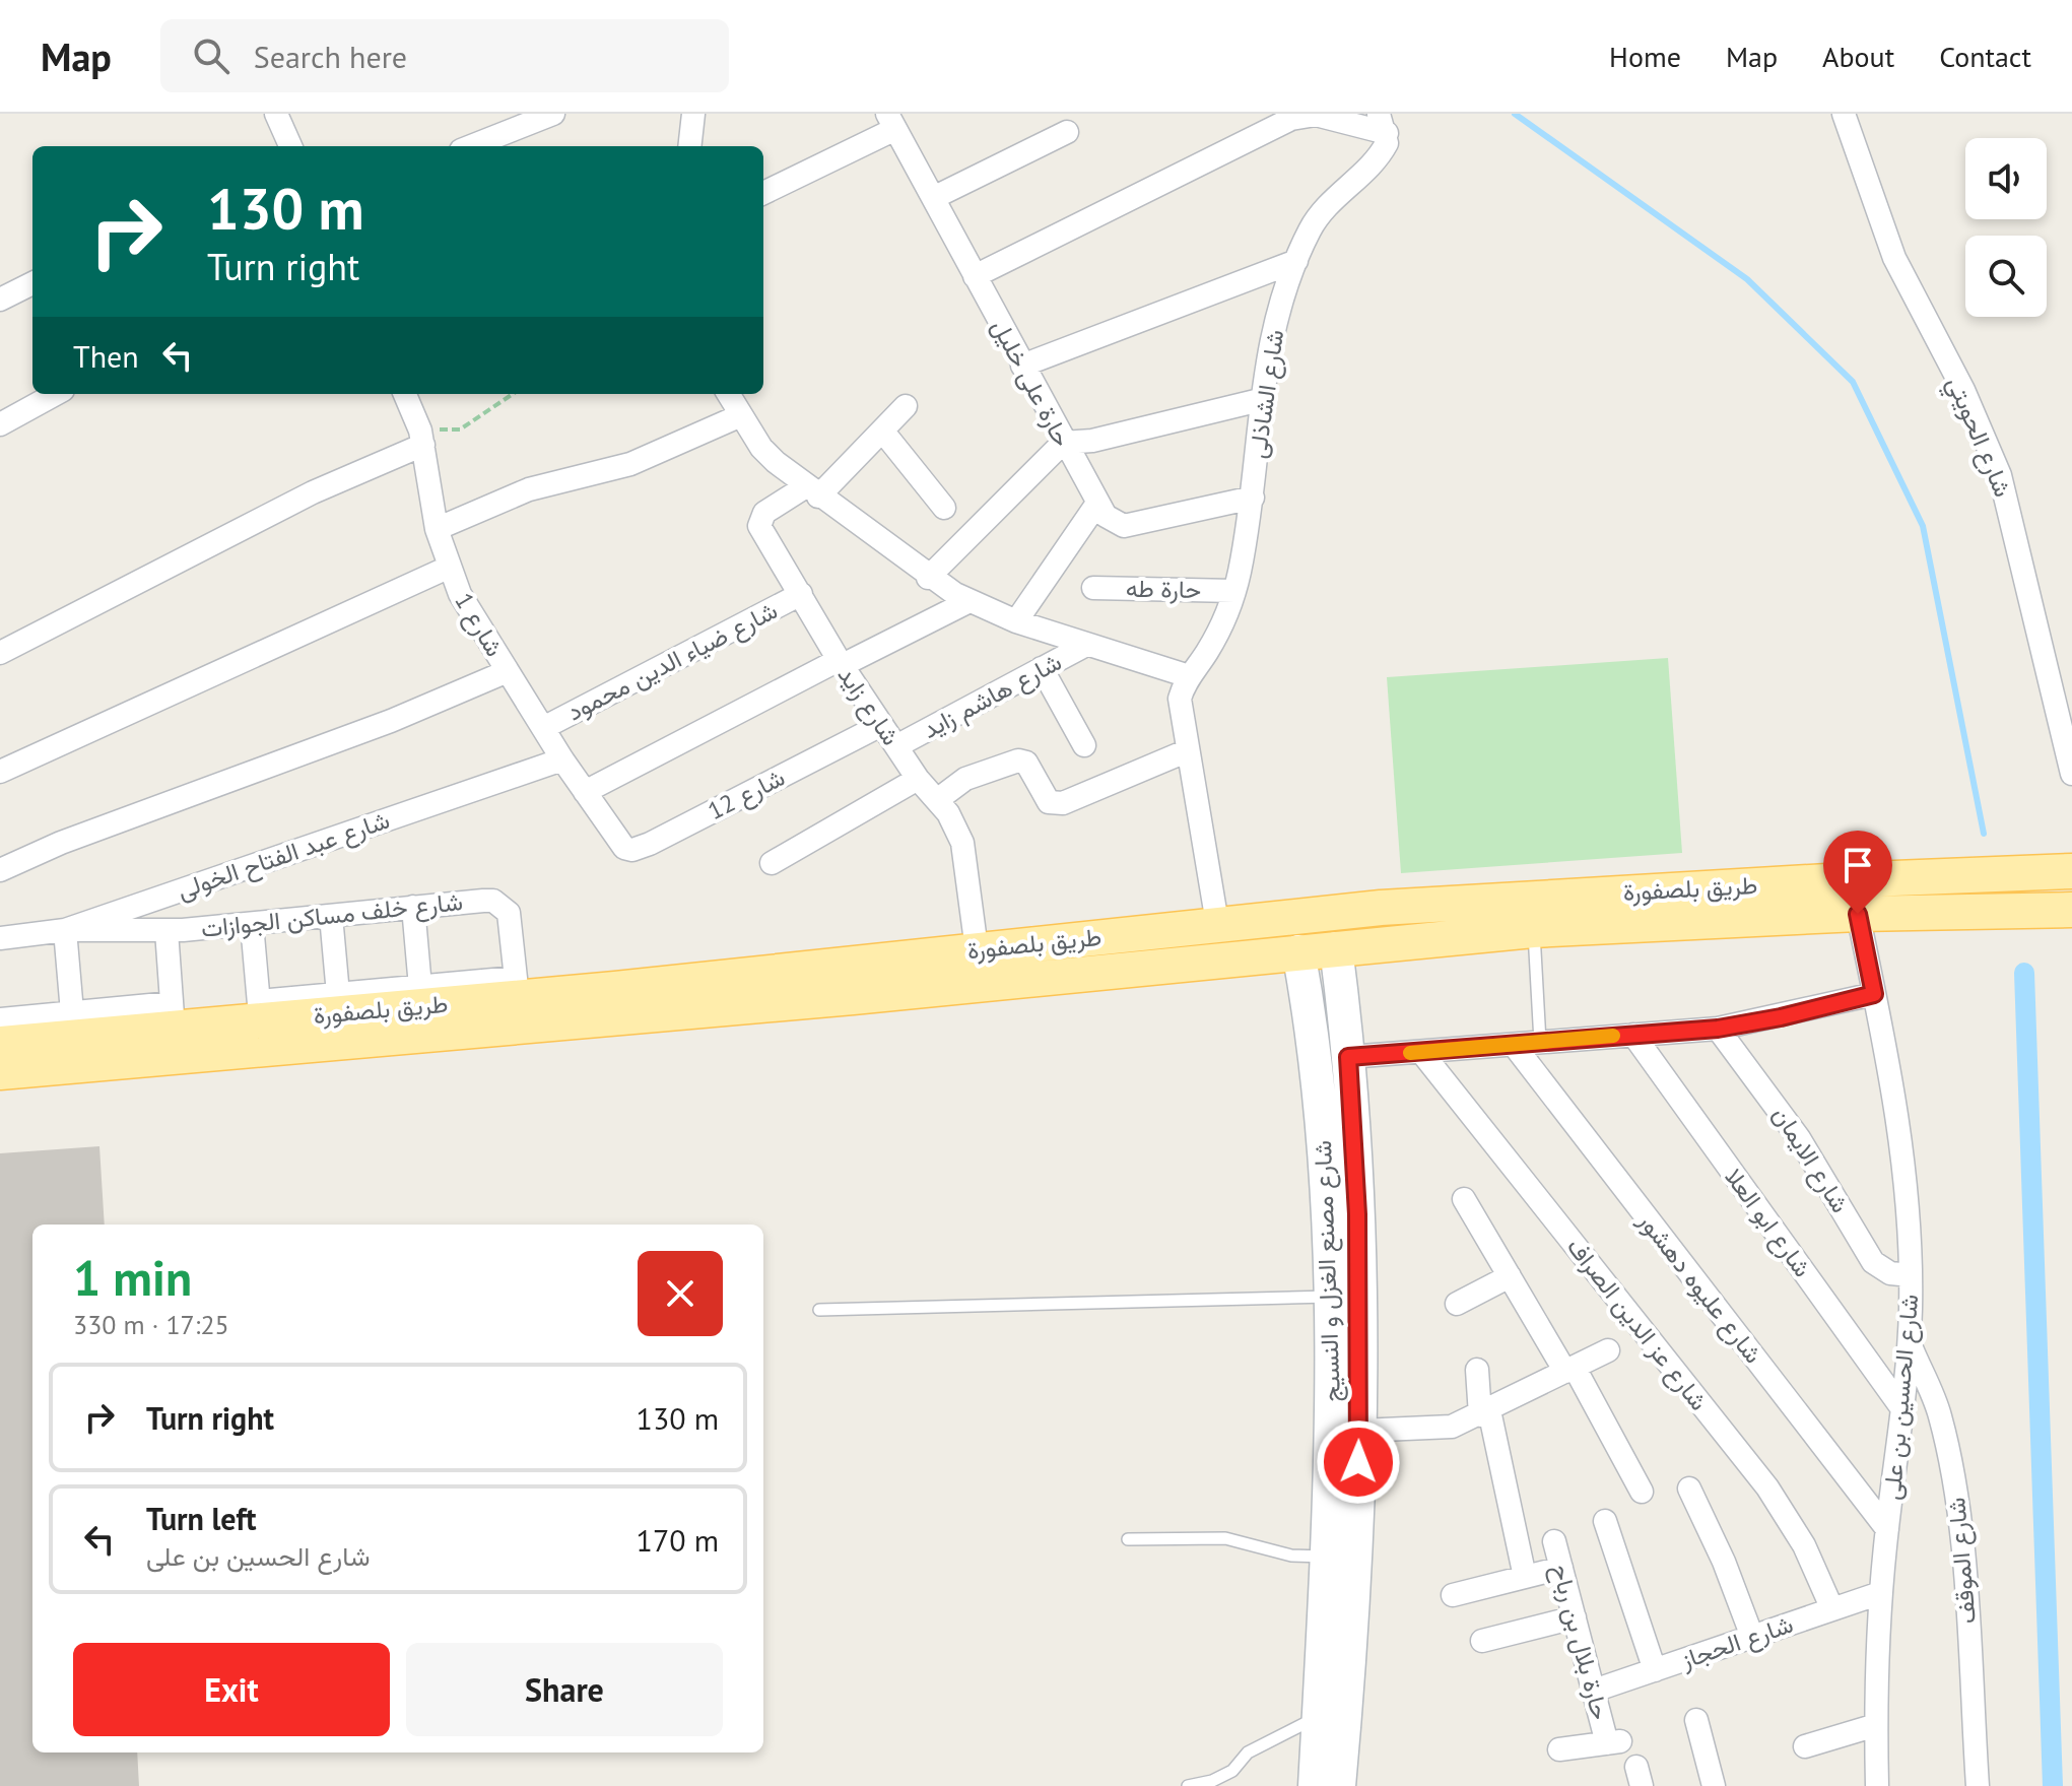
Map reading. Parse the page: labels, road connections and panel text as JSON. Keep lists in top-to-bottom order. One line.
{"streets":{"main road":["طريق بلصفورة","شارع مصنع الغزل و النسيج"],"street":["حارة على خليل","شارع الشاذلى","شارع الحويتي","حارة طه","شارع 1","شارع ضياء الدين محمود","شارع هاشم زايد","شارع زايد","شارع 12","شارع عبد الفتاح الخولى","شارع خلف مساكن الجوازات","شارع الايمان","شارع ابو العلا","شارع عليوه دهشور","شارع عز الدين الصراف","شارع الحسين بن على","شارع الموقف","حارة بلال بن رباح","شارع الحجاز"]},"crossings":[["حارة على خليل","شارع الشاذلى"],["شارع الشاذلى","حارة طه"],["شارع الشاذلى","طريق بلصفورة"],["شارع 1","شارع ضياء الدين محمود"],["شارع 1","شارع 12"],["شارع 1","شارع عبد الفتاح الخولى"],["شارع ضياء الدين محمود","شارع زايد"],["شارع هاشم زايد","شارع زايد"],["شارع زايد","شارع 12"],["شارع زايد","طريق بلصفورة"],["شارع عبد الفتاح الخولى","شارع خلف مساكن الجوازات"],["طريق بلصفورة","شارع خلف مساكن الجوازات"],["طريق بلصفورة","شارع مصنع الغزل و النسيج"],["طريق بلصفورة","شارع الحسين بن على"],["شارع الايمان","شارع الحسين بن على"],["شارع ابو العلا","شارع الحسين بن على"],["شارع عليوه دهشور","شارع الحسين بن على"],["شارع عز الدين الصراف","شارع الحجاز"],["شارع الحسين بن على","شارع الموقف"],["شارع الحسين بن على","شارع الحجاز"],["حارة بلال بن رباح","شارع الحجاز"]],"page":{"header":"Map","search":"Search here","nav":["Home","Map","About","Contact"],"turn":["130 m","Turn right"],"then":"Then","heading":["1 min","330 m · 17:25"],"list":[{"name":"Turn right","value":"130 m"},{"name":"Turn left","note":"شارع الحسين بن على","value":"170 m"}],"buttons":["Exit","Share"]}}
